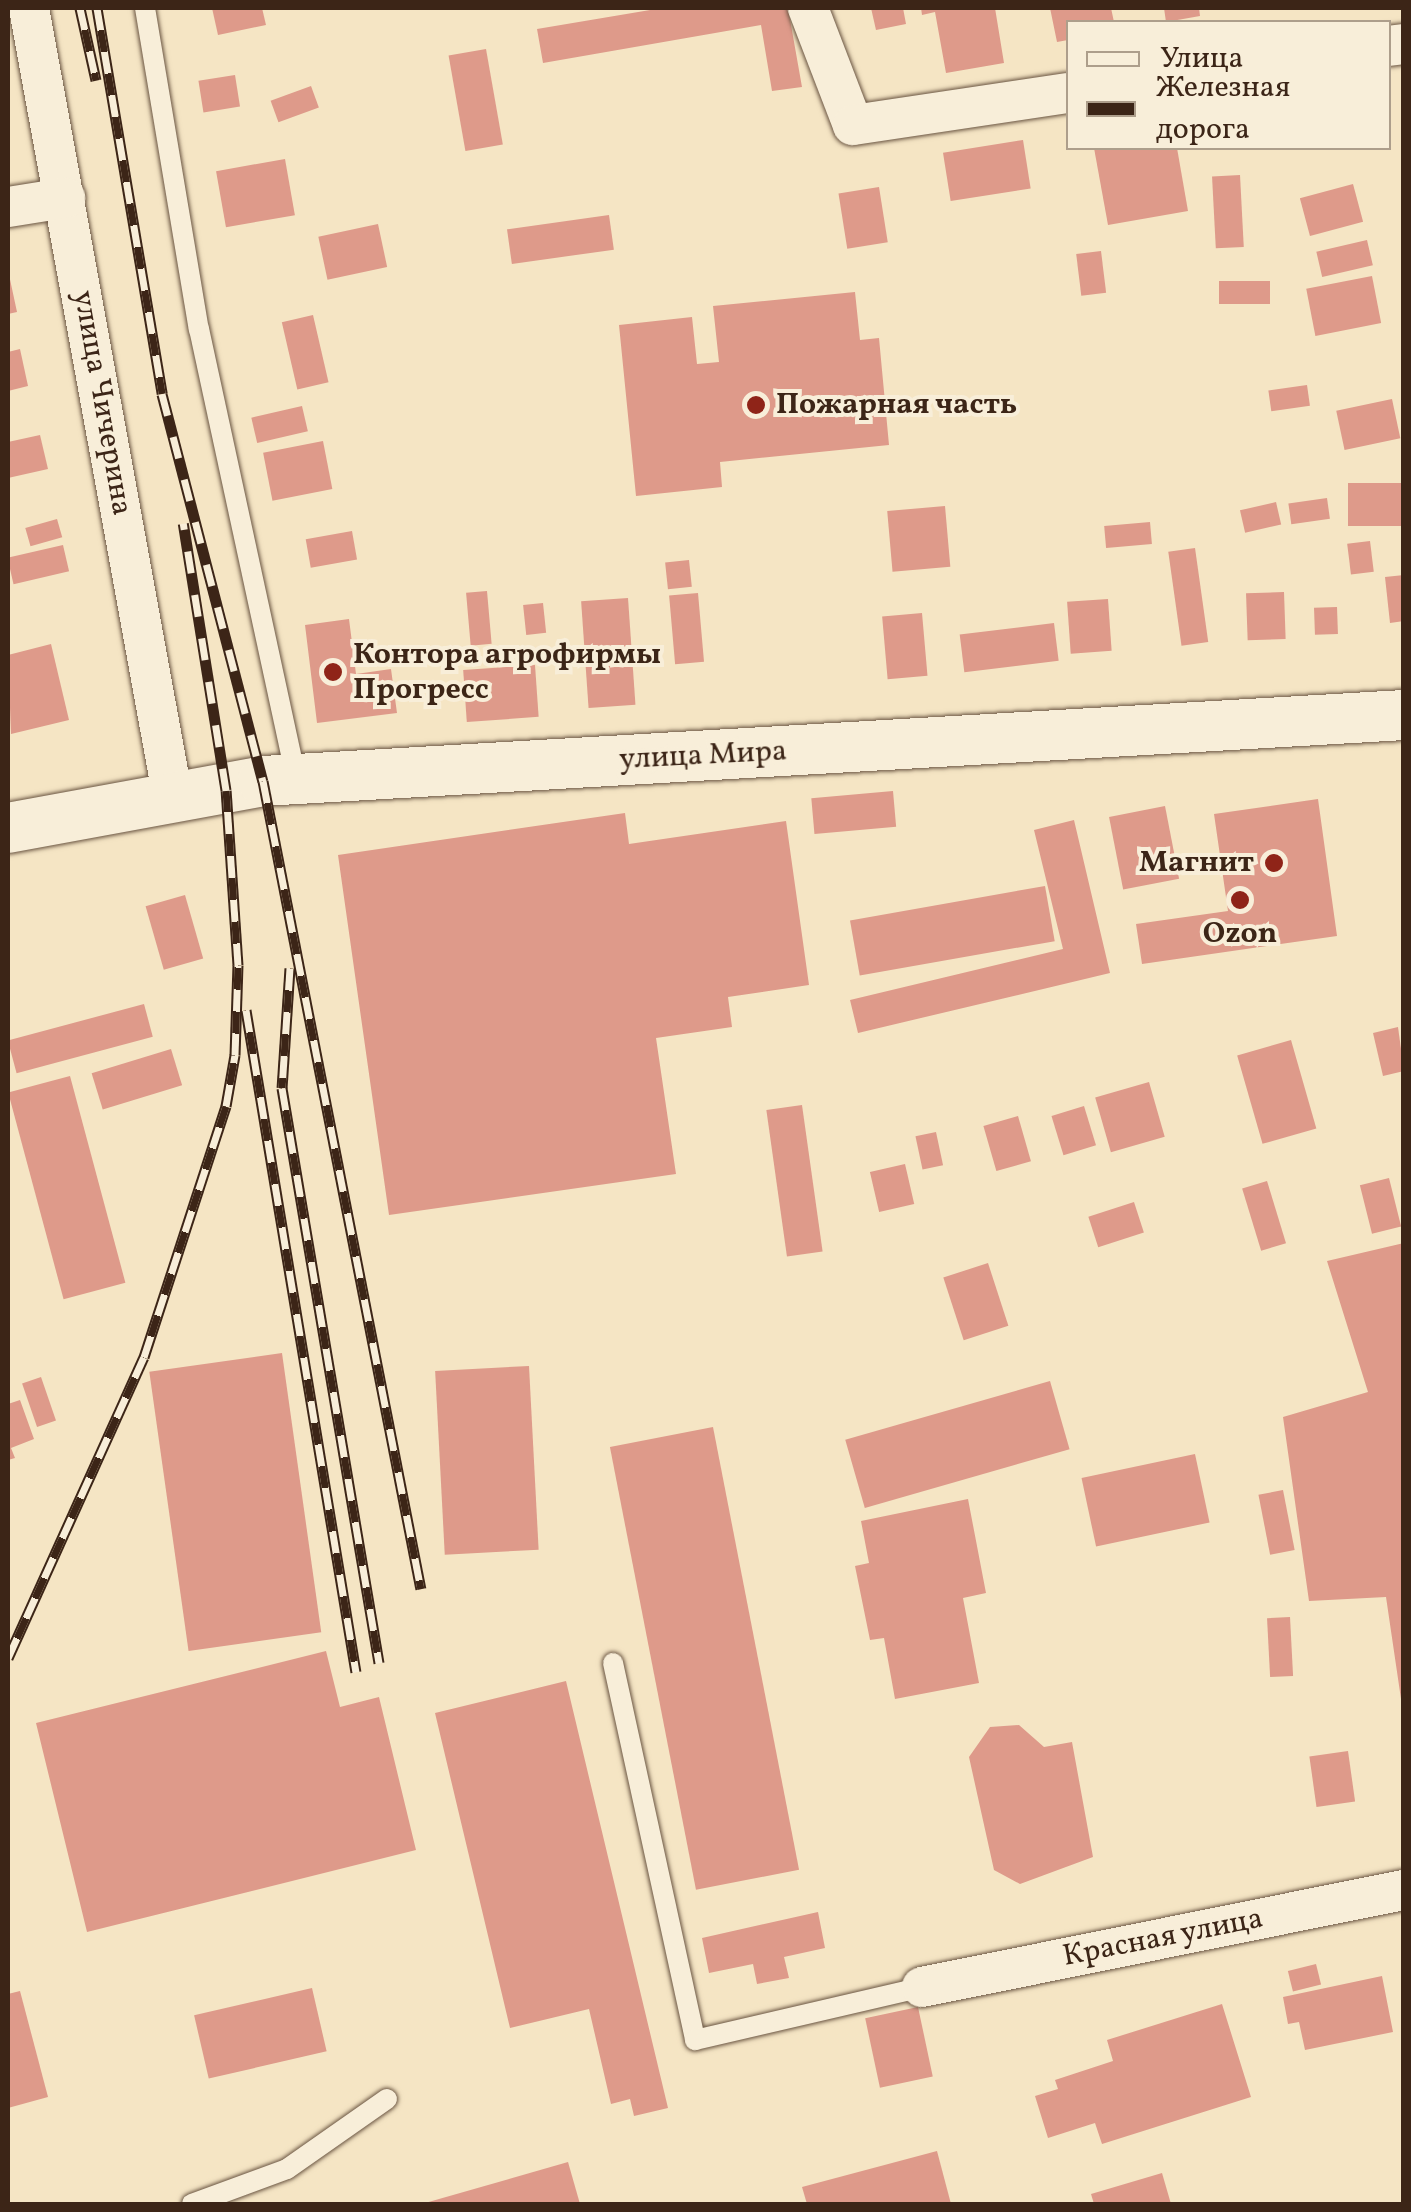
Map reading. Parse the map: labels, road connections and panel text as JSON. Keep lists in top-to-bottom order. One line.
{"streets":{"street":["улица Чичерина","улица Мира","Красная улица"]},"crossings":[["улица Чичерина","улица Мира"]],"places":["Пожарная часть","Контора агрофирмы Прогресс","Магнит","Ozon"],"legend":["Улица","Железная дорога"]}
